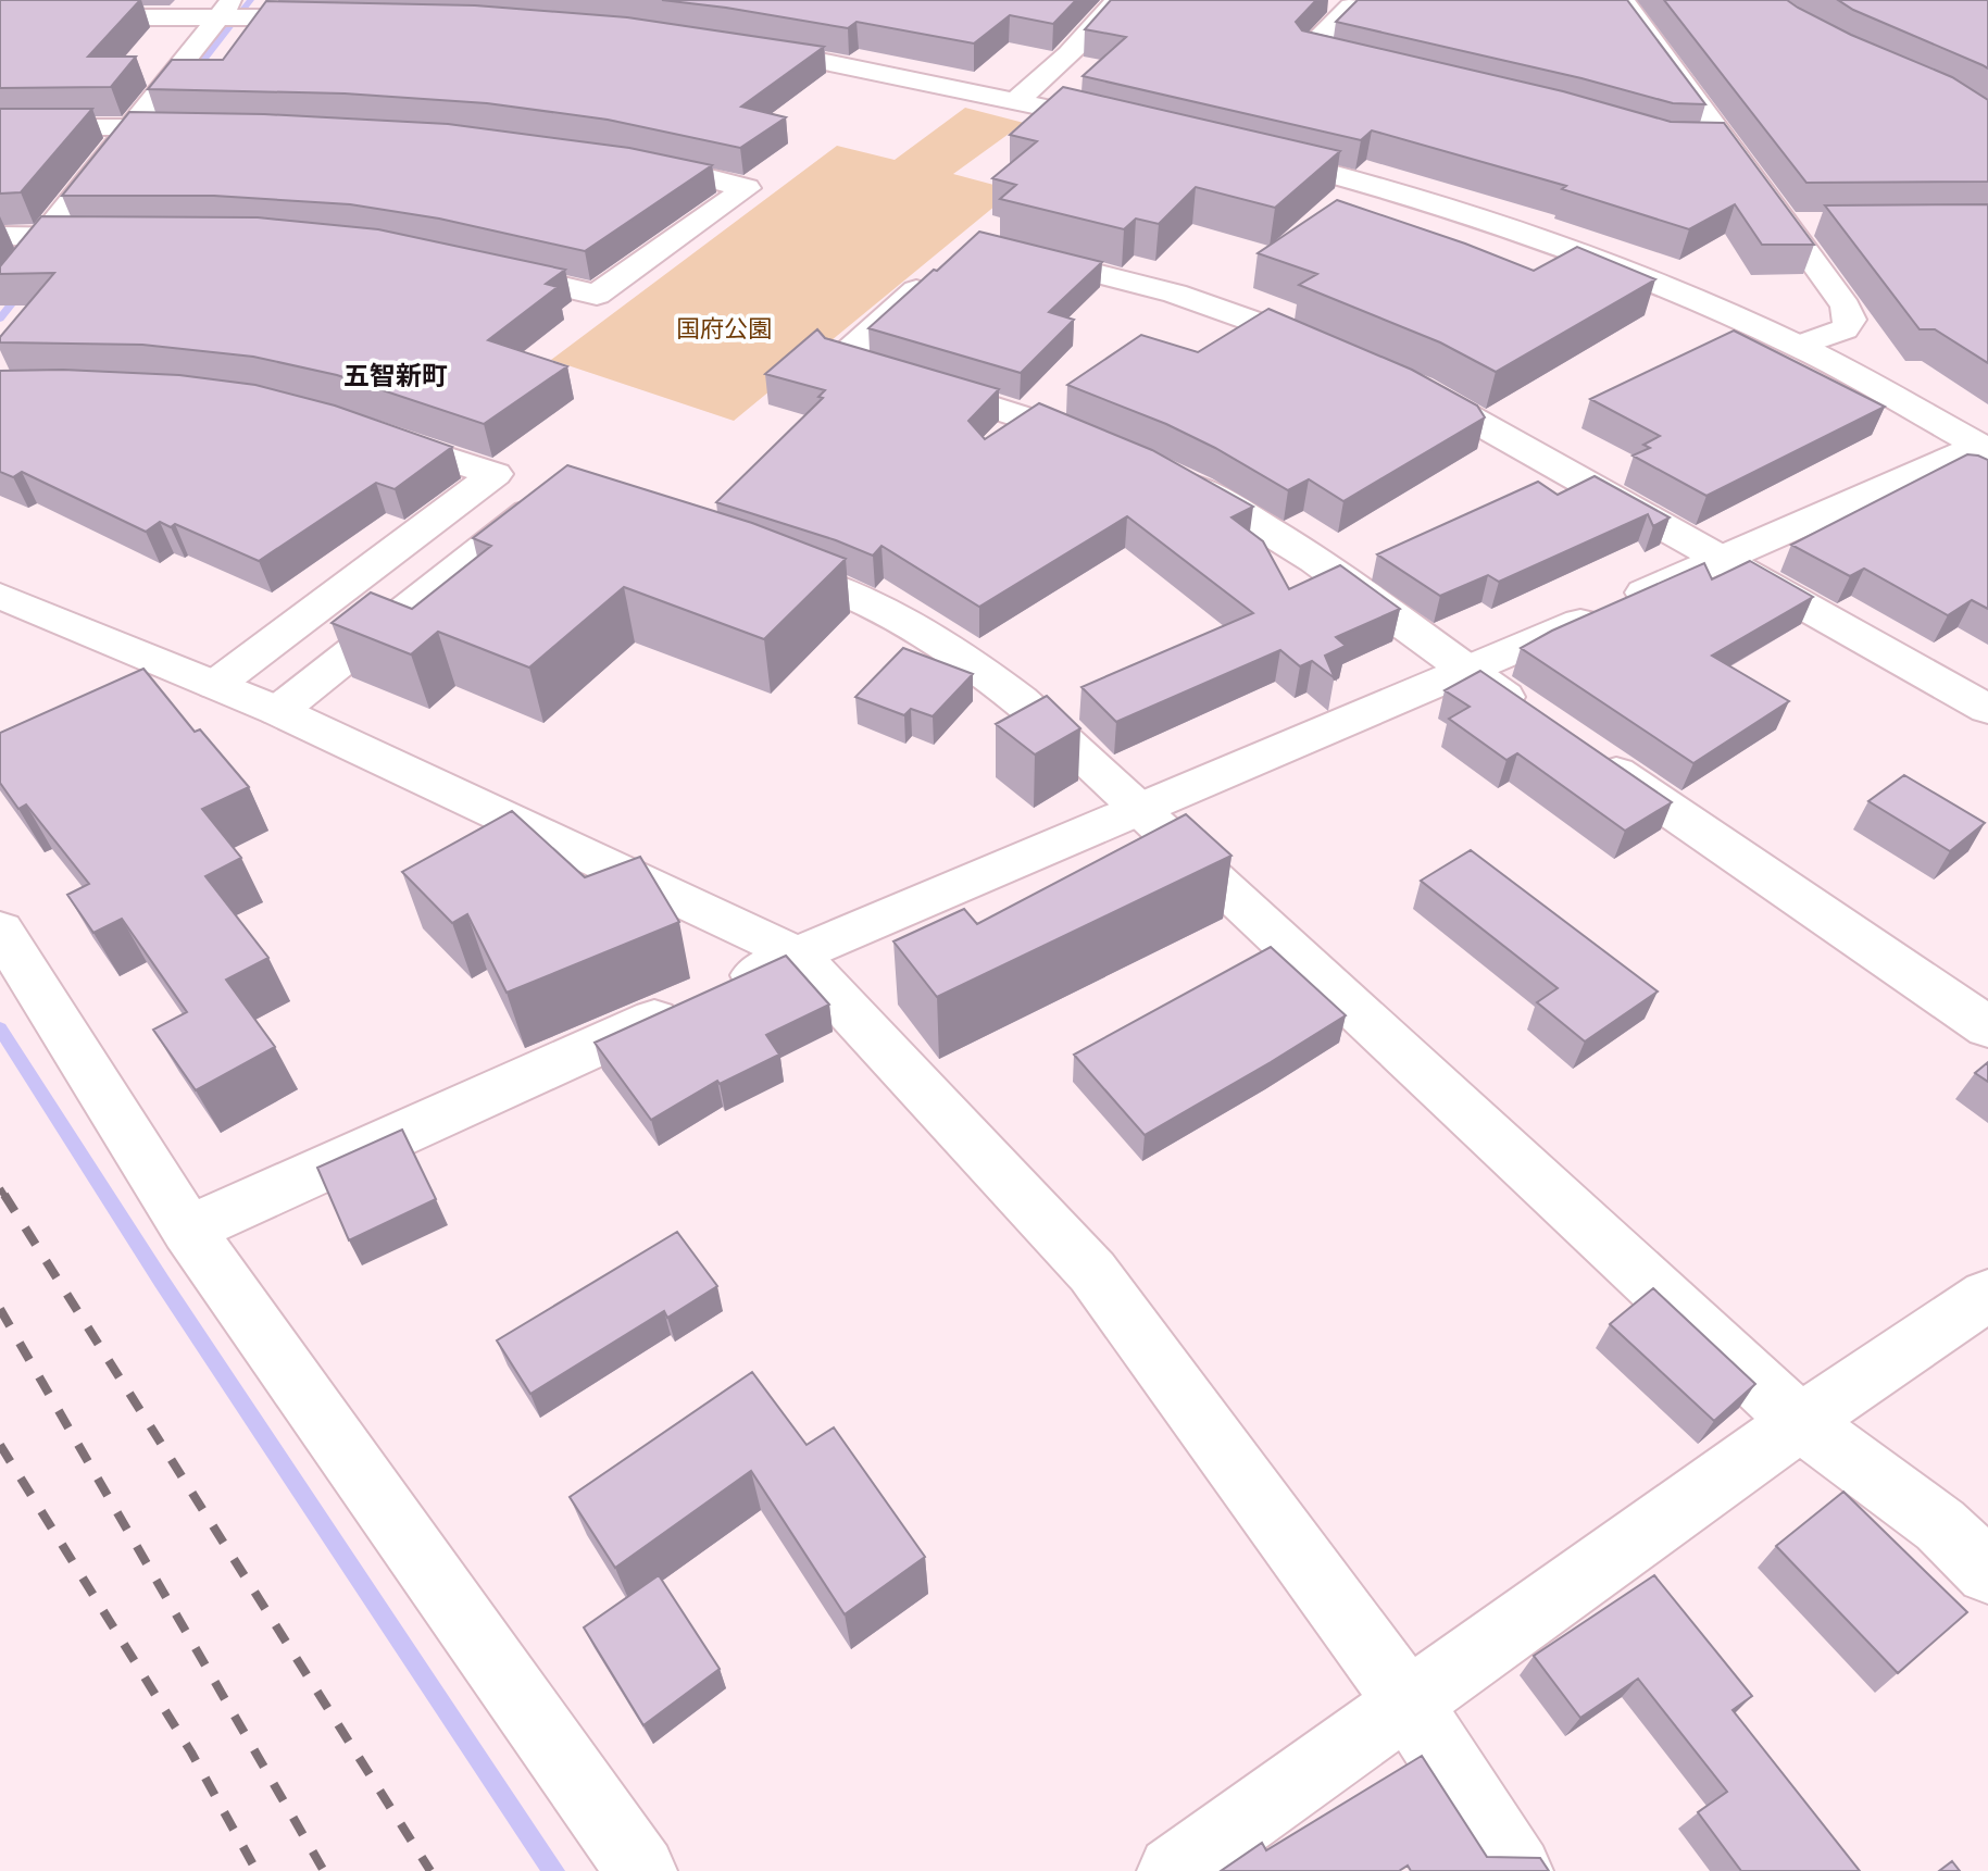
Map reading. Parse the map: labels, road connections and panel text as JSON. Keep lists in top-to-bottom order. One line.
{"districts":["五智新町"],"parks":["国府公園"]}
